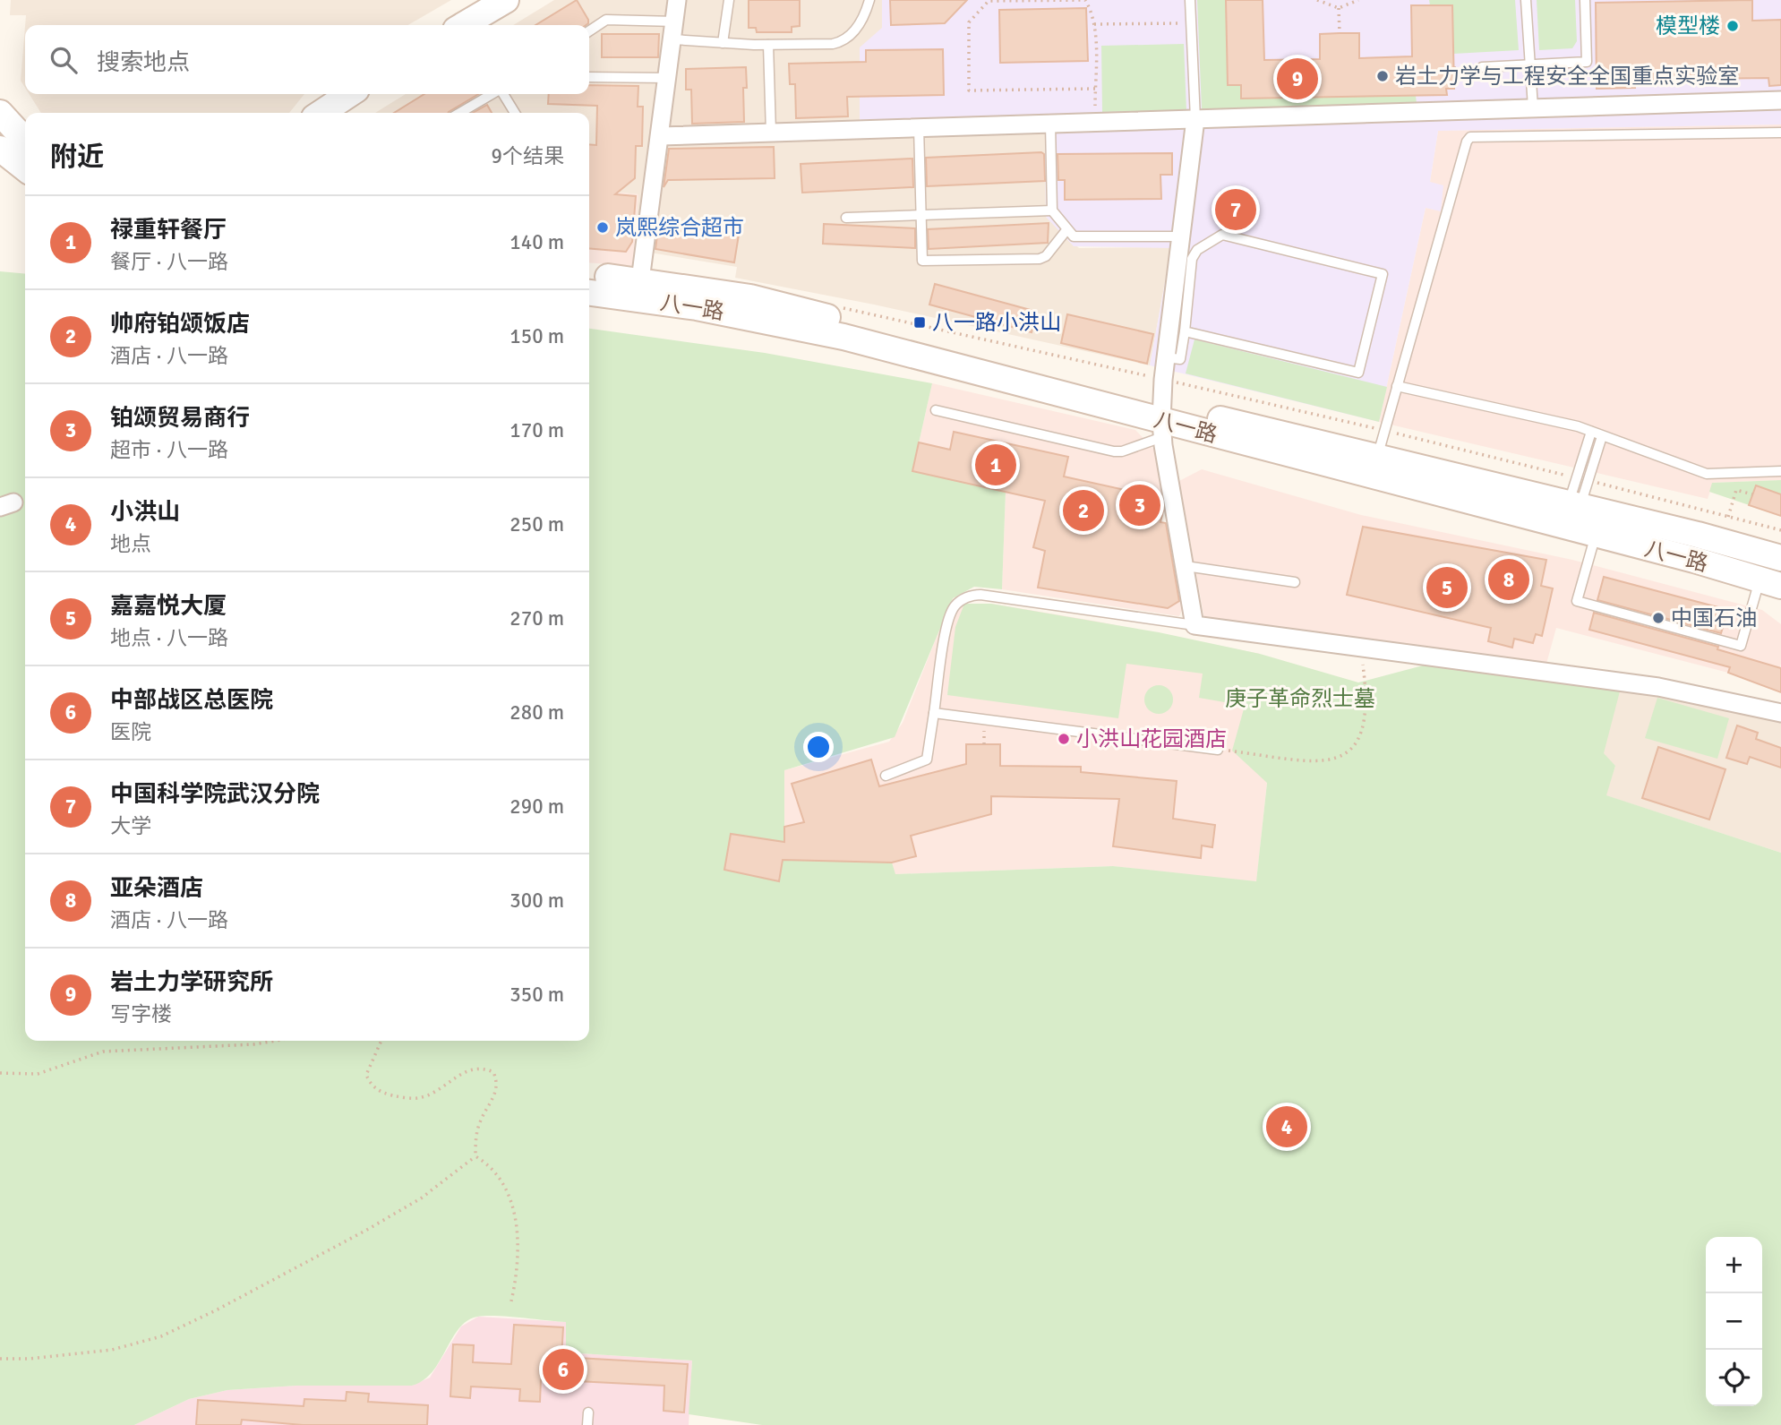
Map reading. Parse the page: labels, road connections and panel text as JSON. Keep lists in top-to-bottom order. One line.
{"streets":{"main road":["八一路"]},"parks":["庚子革命烈士墓"],"places":{"other":["模型楼","岩土力学与工程安全全国重点实验室","岚熙综合超市","中国石油","小洪山花园酒店"],"transit":["八一路小洪山"]},"page":{"search":"搜索地点","pins":["9","7","1","3","2","8","5","4","6"],"heading":["附近","9个结果"],"list":[{"mark":"1","name":"禄重轩餐厅","note":"餐厅 · 八一路","value":"140 m"},{"mark":"2","name":"帅府铂颂饭店","note":"酒店 · 八一路","value":"150 m"},{"mark":"3","name":"铂颂贸易商行","note":"超市 · 八一路","value":"170 m"},{"mark":"4","name":"小洪山","note":"地点","value":"250 m"},{"mark":"5","name":"嘉嘉悦大厦","note":"地点 · 八一路","value":"270 m"},{"mark":"6","name":"中部战区总医院","note":"医院","value":"280 m"},{"mark":"7","name":"中国科学院武汉分院","note":"大学","value":"290 m"},{"mark":"8","name":"亚朵酒店","note":"酒店 · 八一路","value":"300 m"},{"mark":"9","name":"岩土力学研究所","note":"写字楼","value":"350 m"}],"map_buttons":["+","−"]}}
